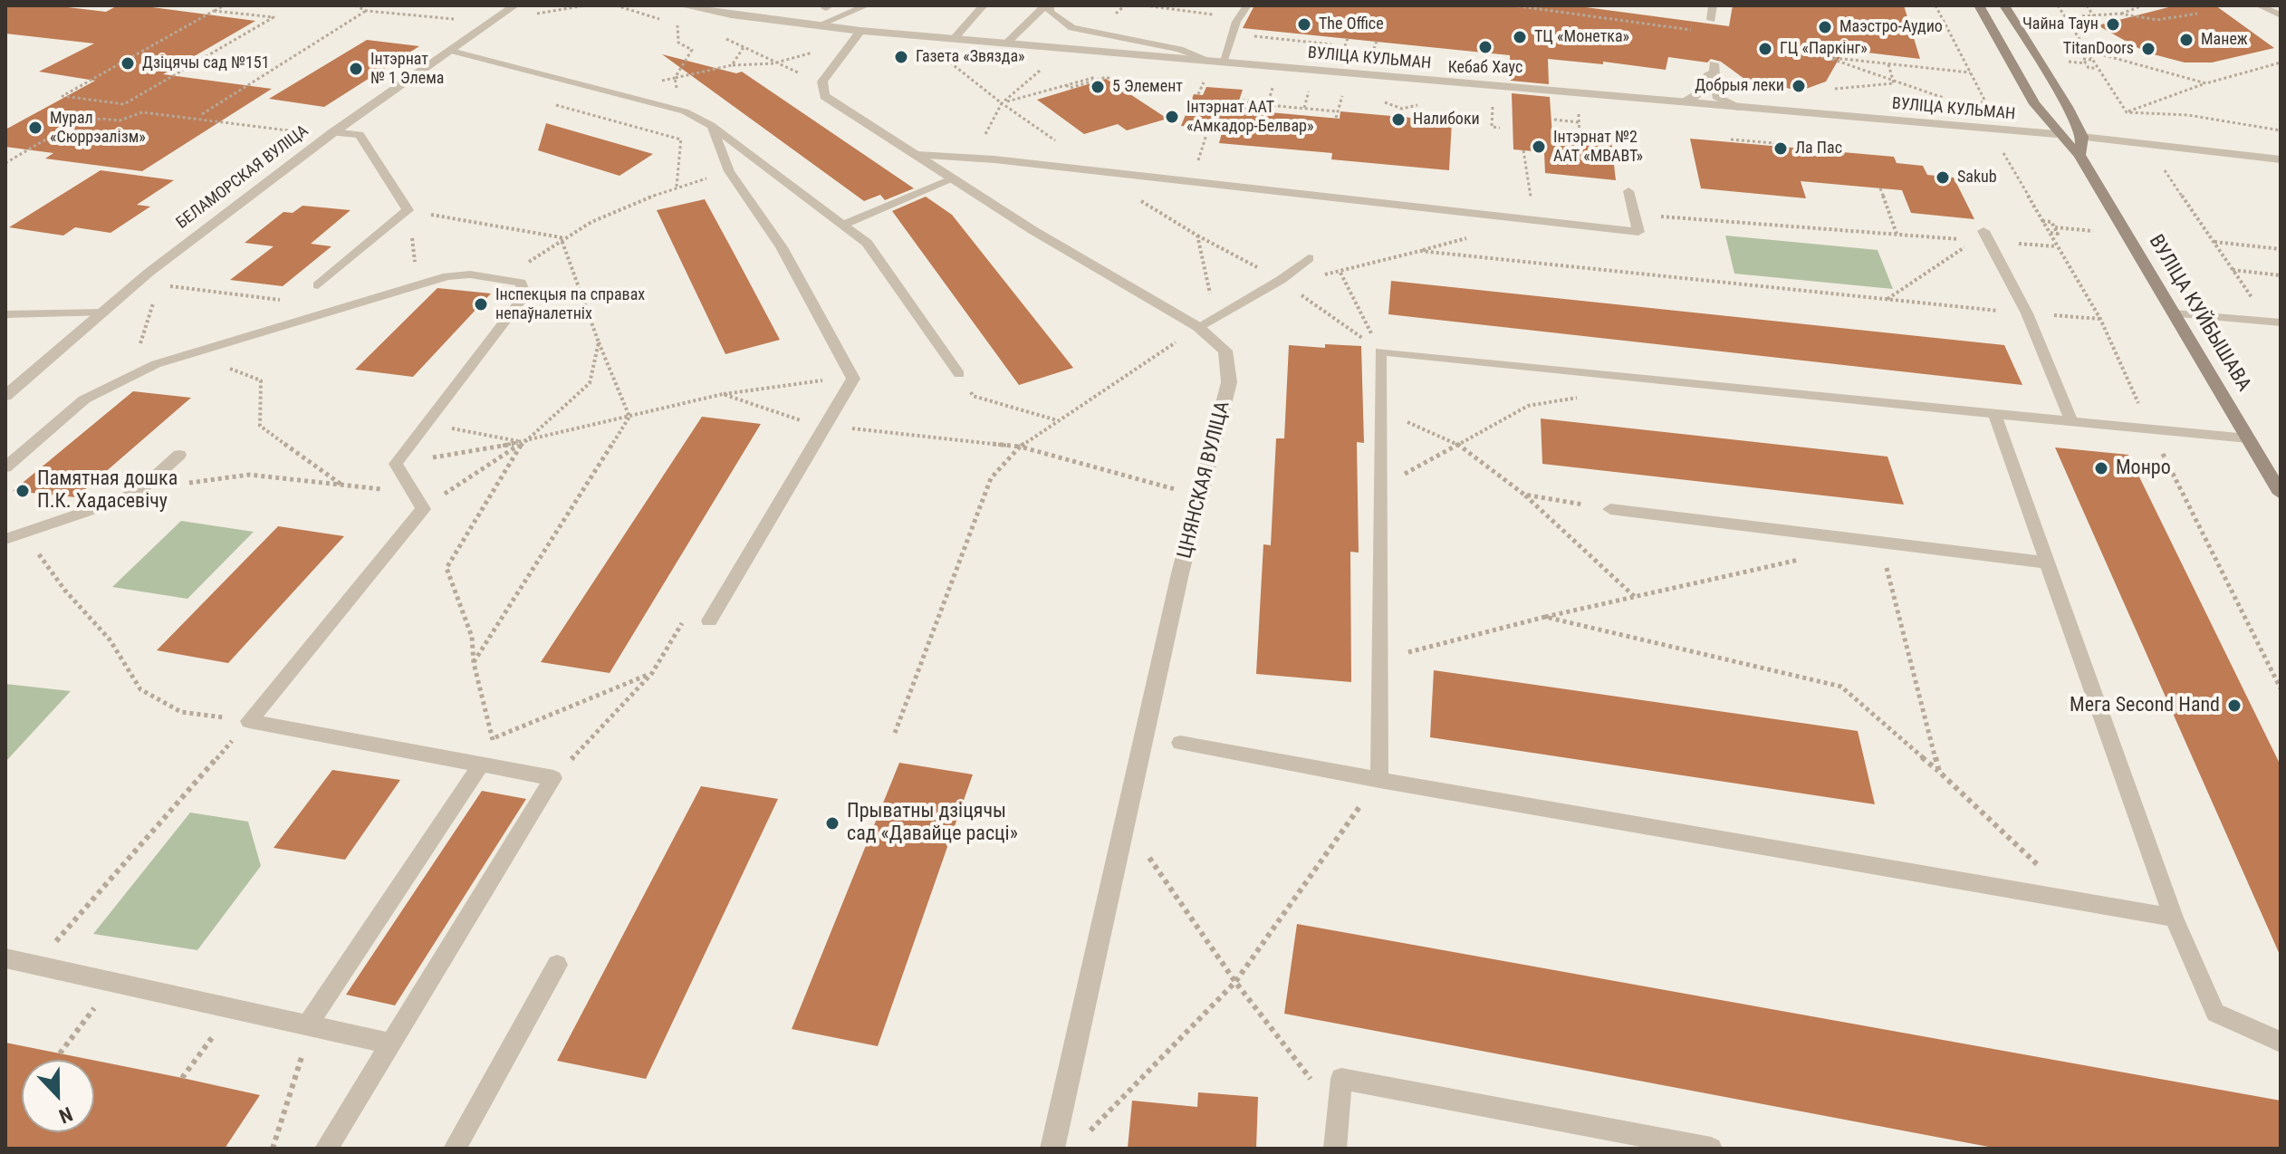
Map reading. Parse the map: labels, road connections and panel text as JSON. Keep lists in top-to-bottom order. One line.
{"streets":{"main road":["ВУЛІЦА КУЙБЫШАВА"],"street":["ВУЛІЦА КУЛЬМАН","БЕЛАМОРСКАЯ ВУЛІЦА","ЦНЯНСКАЯ ВУЛІЦА"]},"crossings":[["ВУЛІЦА КУЛЬМАН","ВУЛІЦА КУЙБЫШАВА"],["ВУЛІЦА КУЛЬМАН","ЦНЯНСКАЯ ВУЛІЦА"]],"places":["The Office","Чайна Таун","Маэстро-Аудио","ТЦ «Монетка»","Манеж","Кебаб Хаус","ГЦ «Паркінг»","TitanDoors","Газета «Звязда»","Дзіцячы сад №151","Інтэрнат № 1 Элема","Добрыя леки","5 Элемент","Інтэрнат ААТ «Амкадор-Белвар»","Налибоки","Мурал «Сюррэалізм»","Інтэрнат №2 ААТ «МВАВТ»","Ла Пас","Sakub","Інспекцыя па справах непаўналетніх","Монро","Памятная дошка П.К. Хадасевічу","Мега Second Hand","Прыватны дзіцячы сад «Давайце расці»"],"north":"bottom"}
